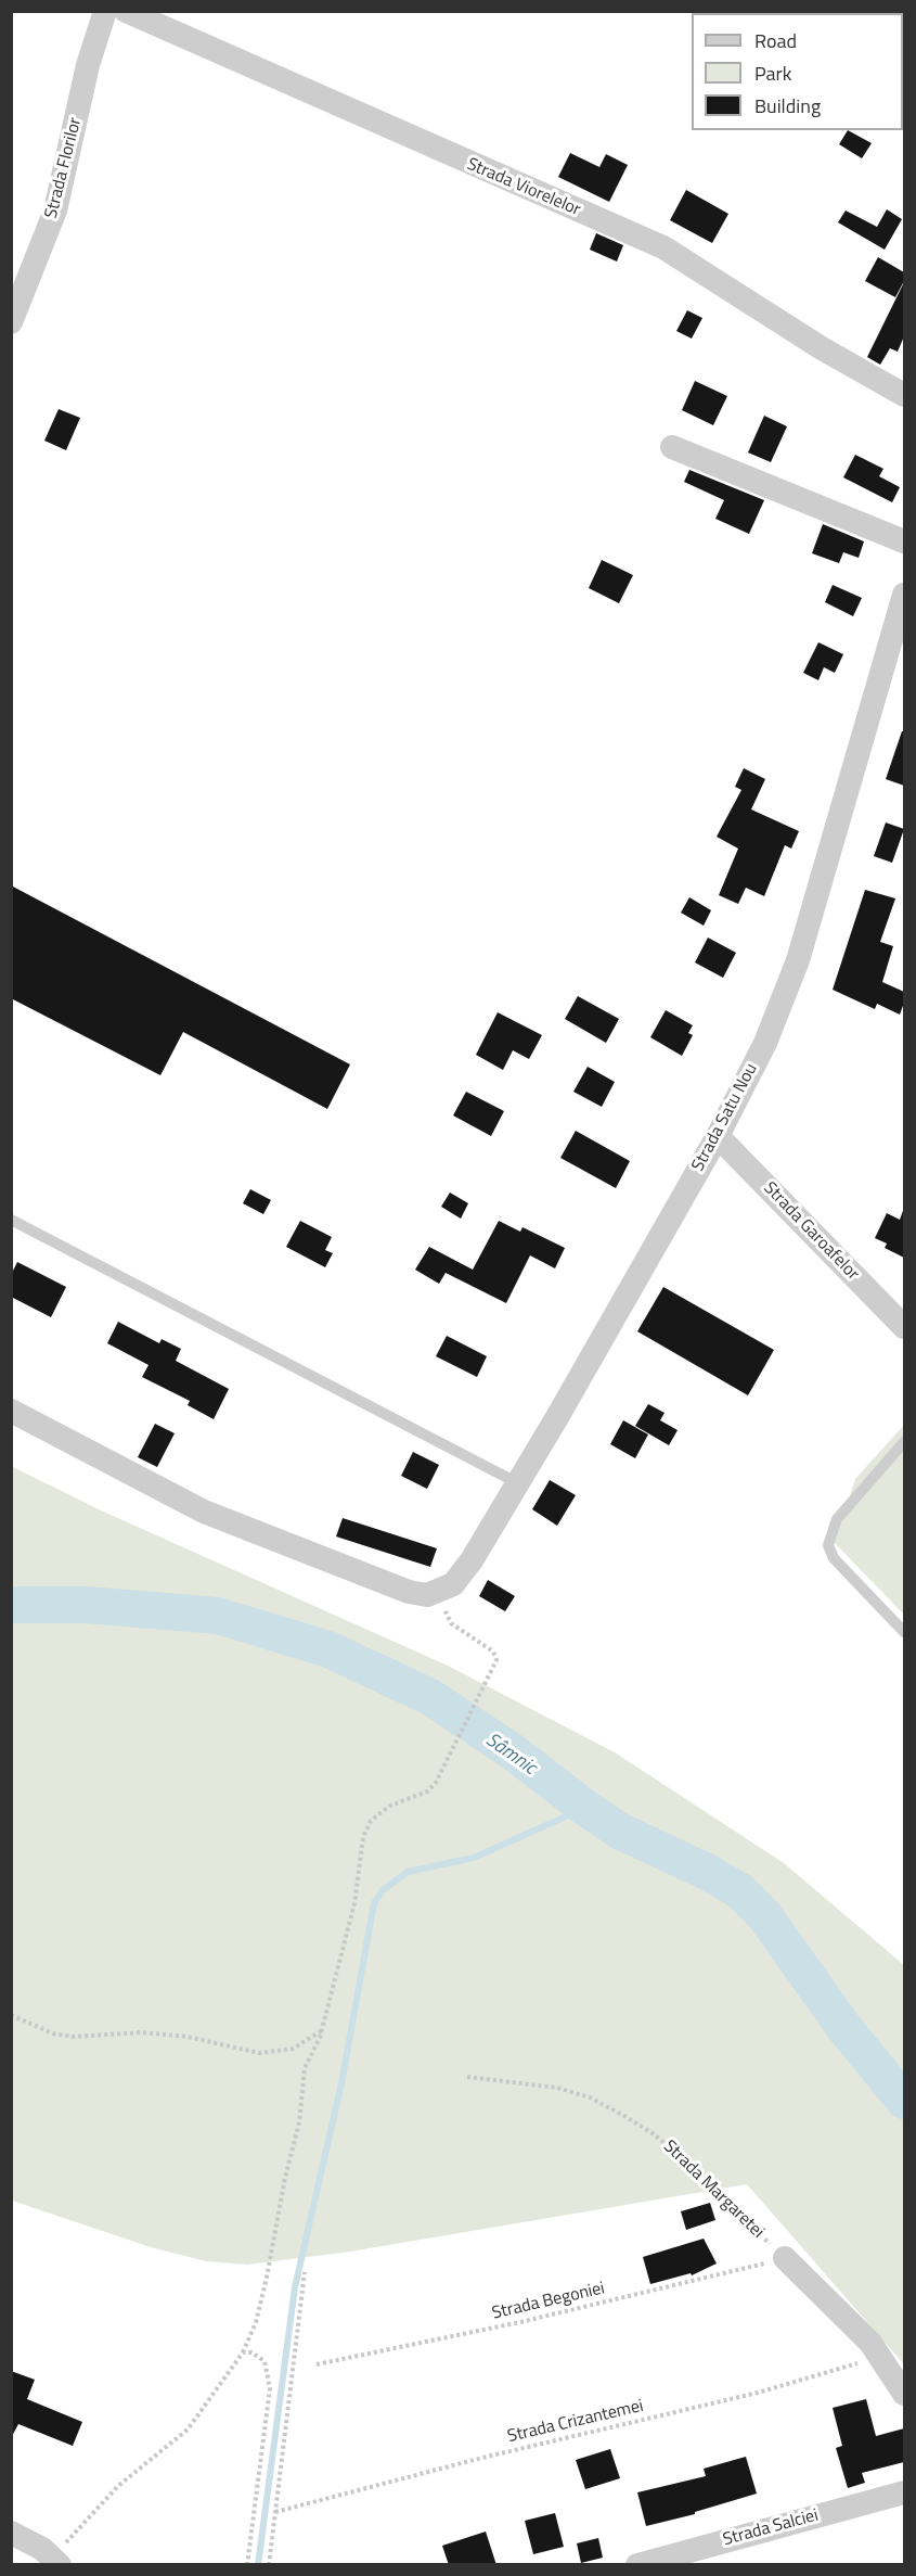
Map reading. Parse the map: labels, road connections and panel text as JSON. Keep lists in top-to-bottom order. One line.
{"streets":{"street":["Strada Florilor","Strada Viorelelor","Strada Satu Nou","Strada Garoafelor","Strada Salciei"],"path":["Strada Margaretei","Strada Begoniei","Strada Crizantemei"]},"crossings":[["Strada Satu Nou","Strada Garoafelor"],["Strada Margaretei","Strada Begoniei"]],"water":["Sâmnic"],"legend":["Road","Park","Building"]}
